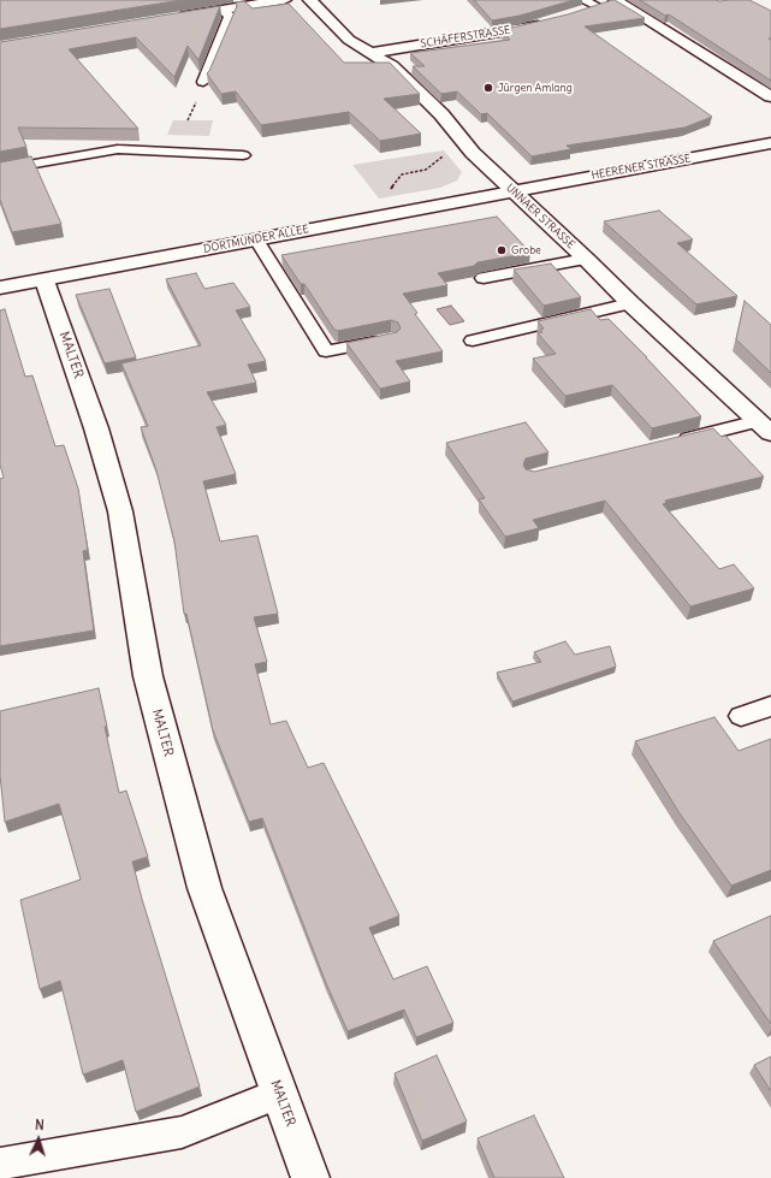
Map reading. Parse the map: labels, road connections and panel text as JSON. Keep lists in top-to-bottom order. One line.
{"streets":{"street":["SCHÄFERSTRASSE","HEERENER STRASSE","UNNAER STRASSE","DORTMUNDER ALLEE","MALTER"]},"crossings":[["SCHÄFERSTRASSE","UNNAER STRASSE"],["HEERENER STRASSE","UNNAER STRASSE"],["HEERENER STRASSE","DORTMUNDER ALLEE"],["UNNAER STRASSE","DORTMUNDER ALLEE"],["DORTMUNDER ALLEE","MALTER"]],"places":["Jürgen Amlang","Grobe"],"north":"top"}
